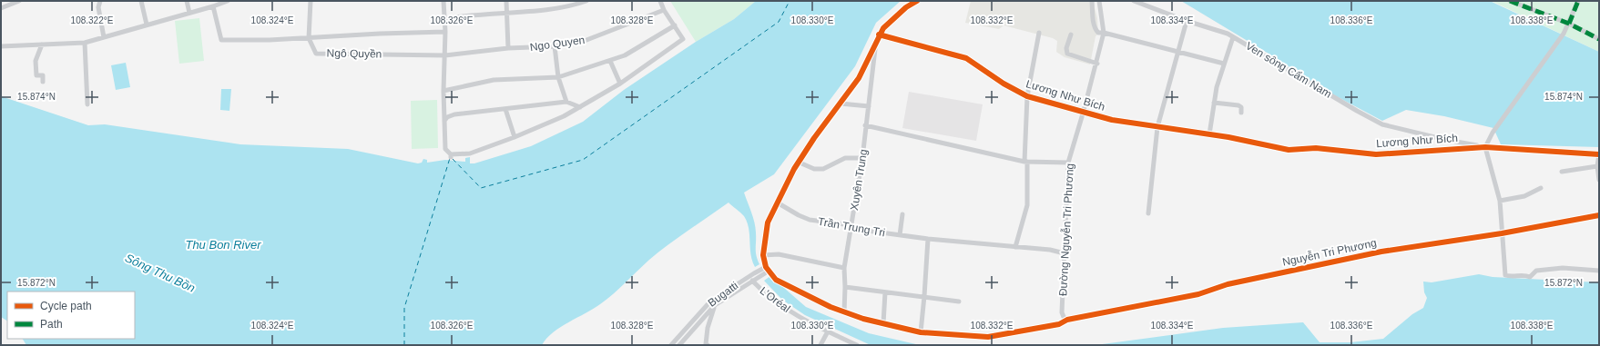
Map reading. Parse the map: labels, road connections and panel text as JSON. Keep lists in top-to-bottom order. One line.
{"streets":{"street":["Ngo Quyen","Ngô Quyền","Ven sông Cẩm Nam","Lương Như Bích","Xuyên Trung","Trần Trung Tri","Đường Nguyễn Tri Phương","Nguyễn Tri Phương","Bugatti","L’Oréal"]},"crossings":[["Ngo Quyen","Ngô Quyền"],["Ven sông Cẩm Nam","Lương Như Bích"],["Lương Như Bích","Đường Nguyễn Tri Phương"],["Xuyên Trung","Trần Trung Tri"],["Trần Trung Tri","Đường Nguyễn Tri Phương"],["Đường Nguyễn Tri Phương","Nguyễn Tri Phương"]],"water":["Thu Bon River","Sông Thu Bồn"],"legend":["Cycle path","Path"],"coordinates":["108.322°E","108.324°E","108.326°E","108.328°E","108.330°E","108.332°E","108.334°E","108.336°E","108.338°E","15.874°N","15.872°N"]}
